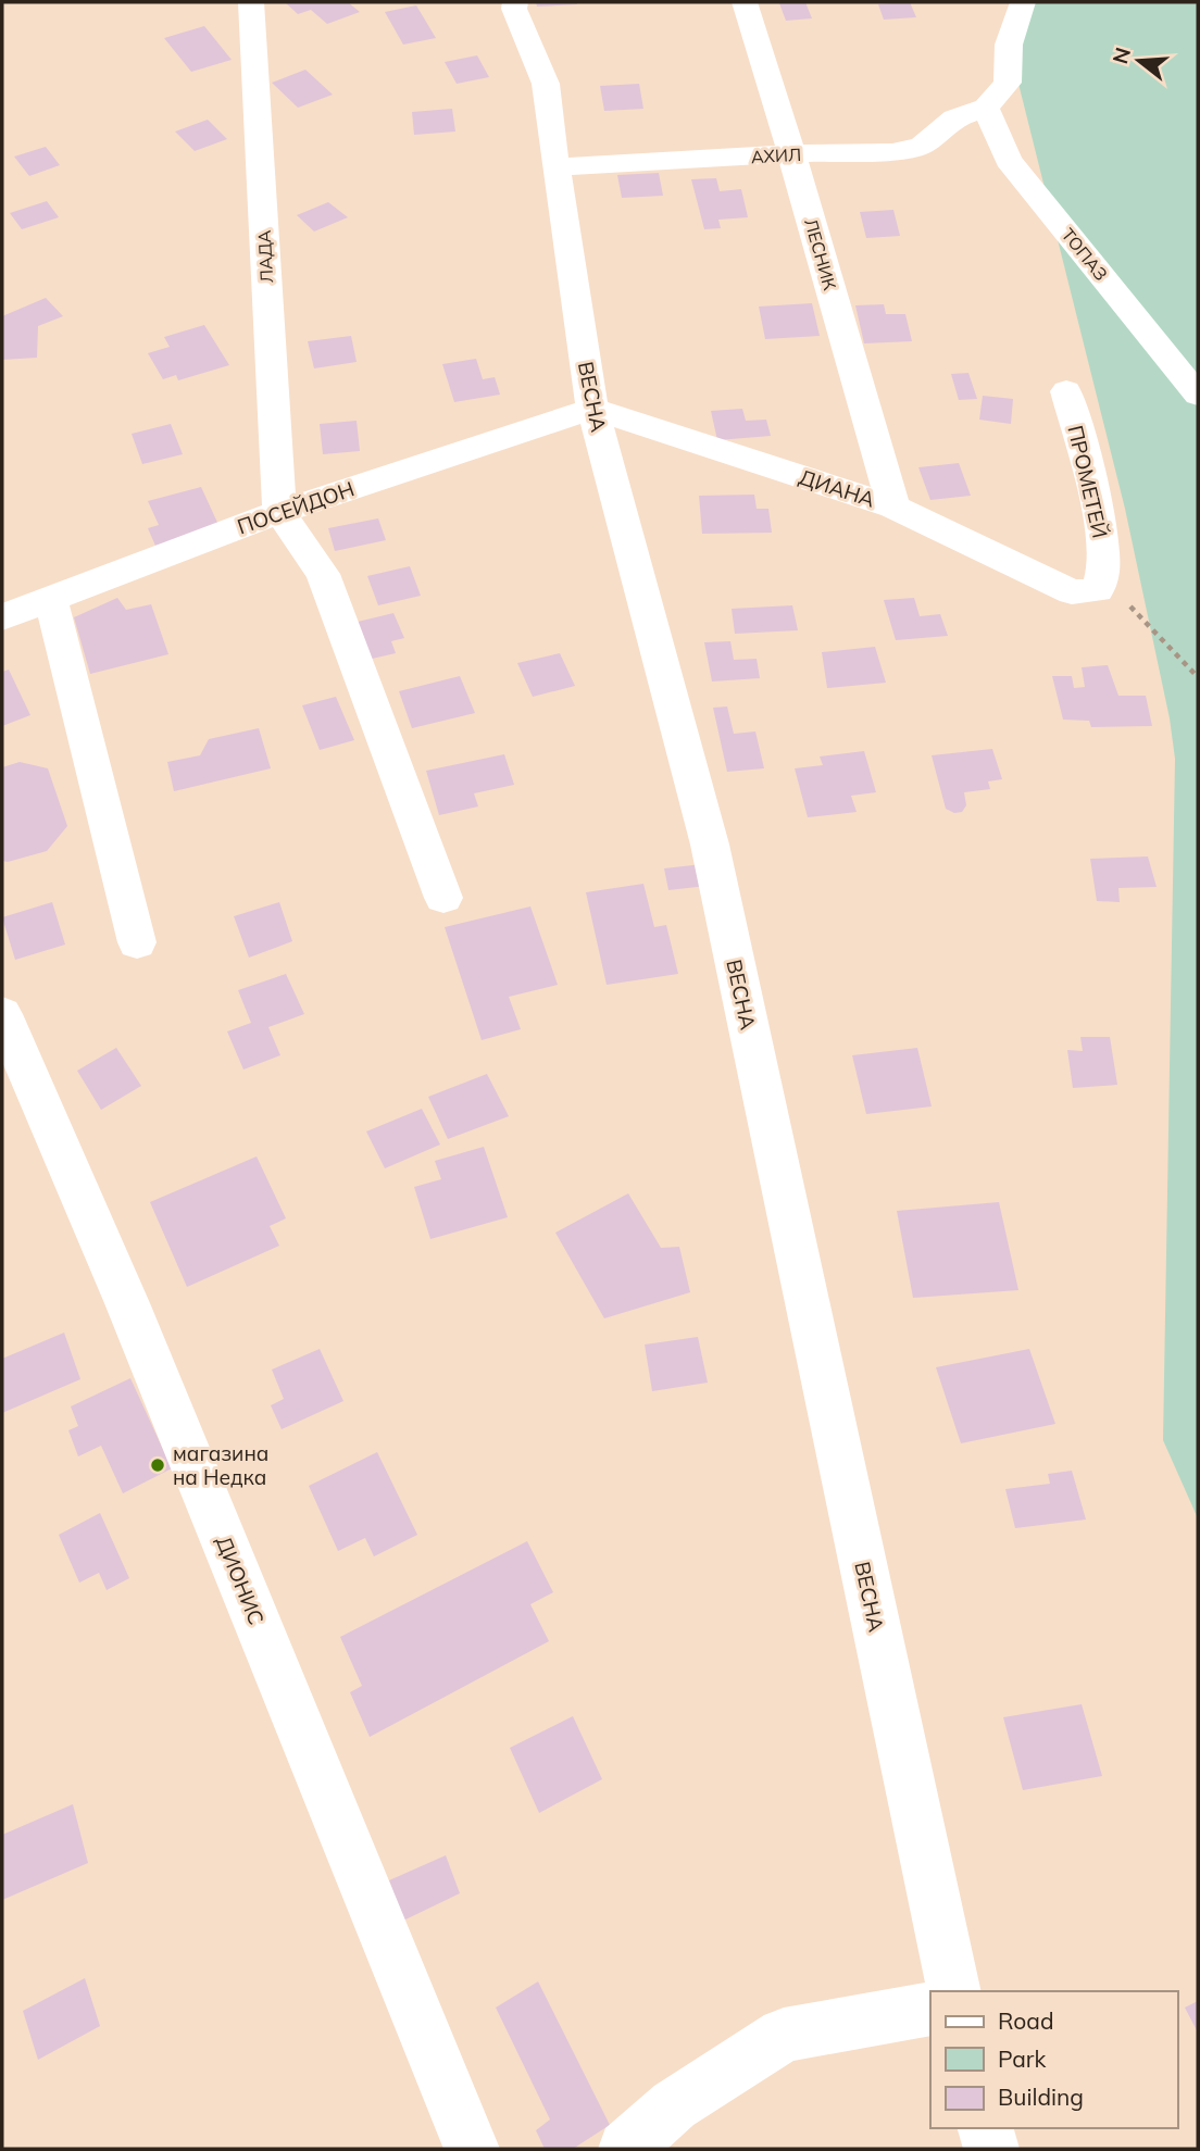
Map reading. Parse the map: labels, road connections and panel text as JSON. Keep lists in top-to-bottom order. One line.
{"streets":{"street":["АХИЛ","ЛЕСНИК","ТОПАЗ","ЛАДА","ВЕСНА","ПРОМЕТЕЙ","ДИАНА","ПОСЕЙДОН","ДИОНИС"]},"crossings":[["АХИЛ","ЛЕСНИК"],["АХИЛ","ТОПАЗ"],["АХИЛ","ВЕСНА"],["ЛЕСНИК","ДИАНА"],["ЛАДА","ПОСЕЙДОН"],["ВЕСНА","ДИАНА"],["ВЕСНА","ПОСЕЙДОН"],["ПРОМЕТЕЙ","ДИАНА"],["ДИАНА","ПОСЕЙДОН"]],"places":["магазина на Недка"],"legend":["Road","Park","Building"],"north":"left"}
